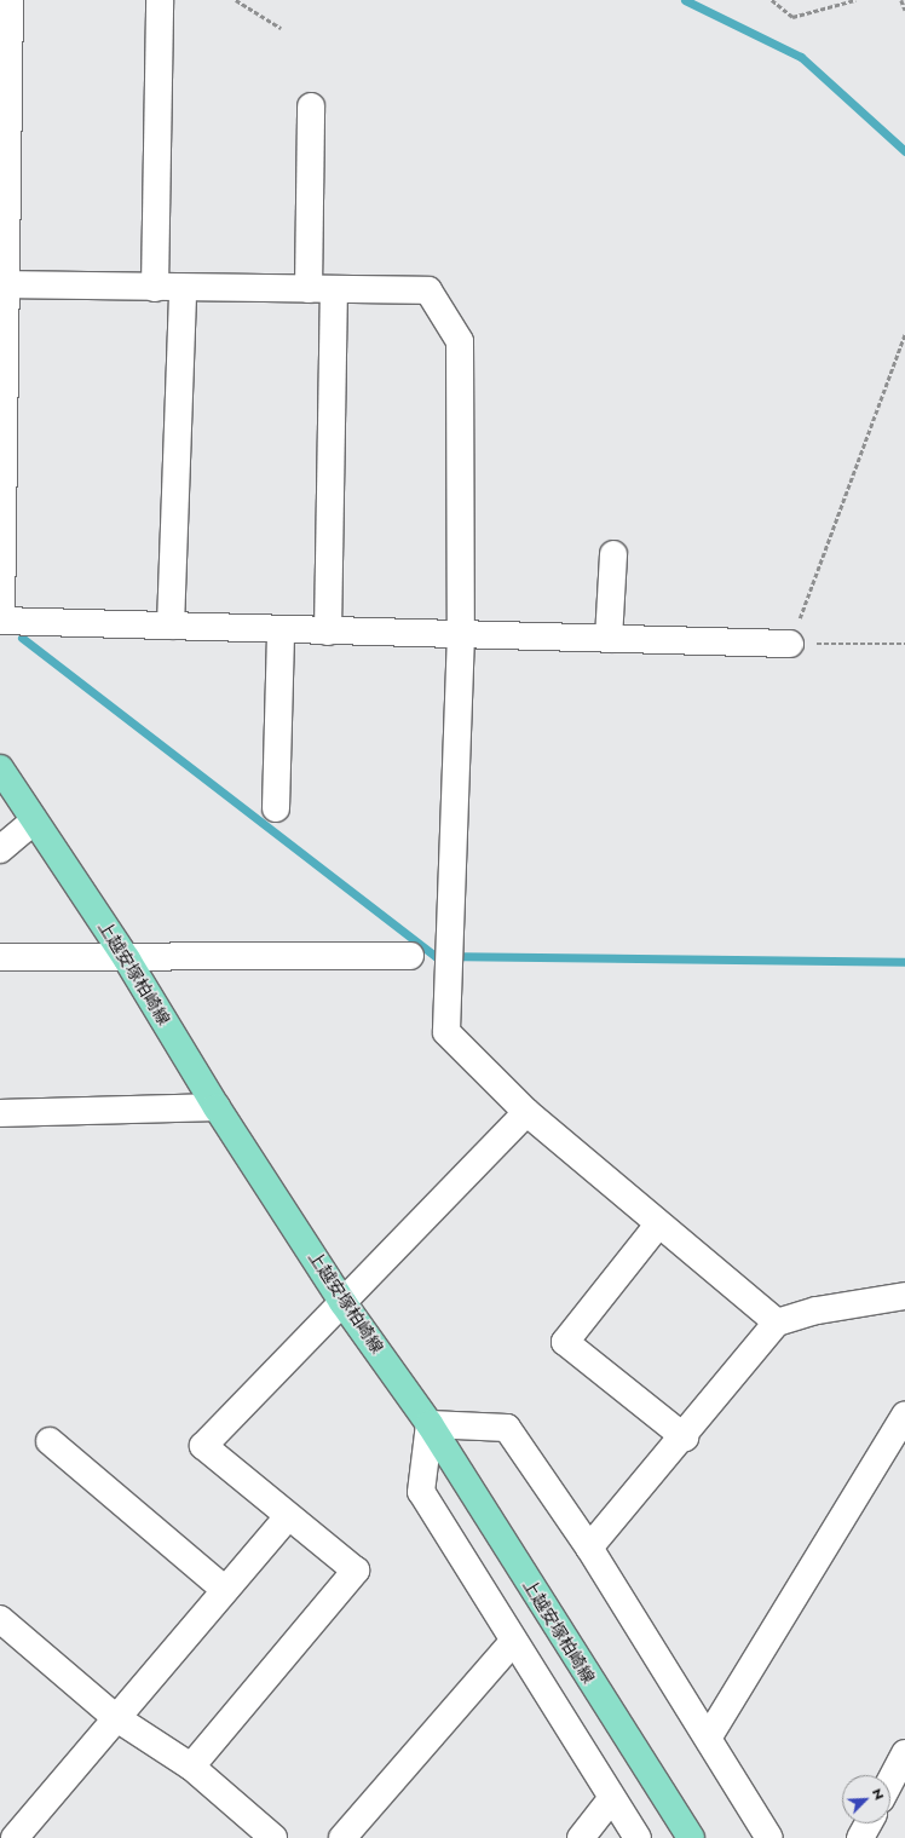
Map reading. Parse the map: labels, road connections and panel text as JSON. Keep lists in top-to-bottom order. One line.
{"streets":{"main road":["上越安塚柏崎線"]},"north":"top right"}
